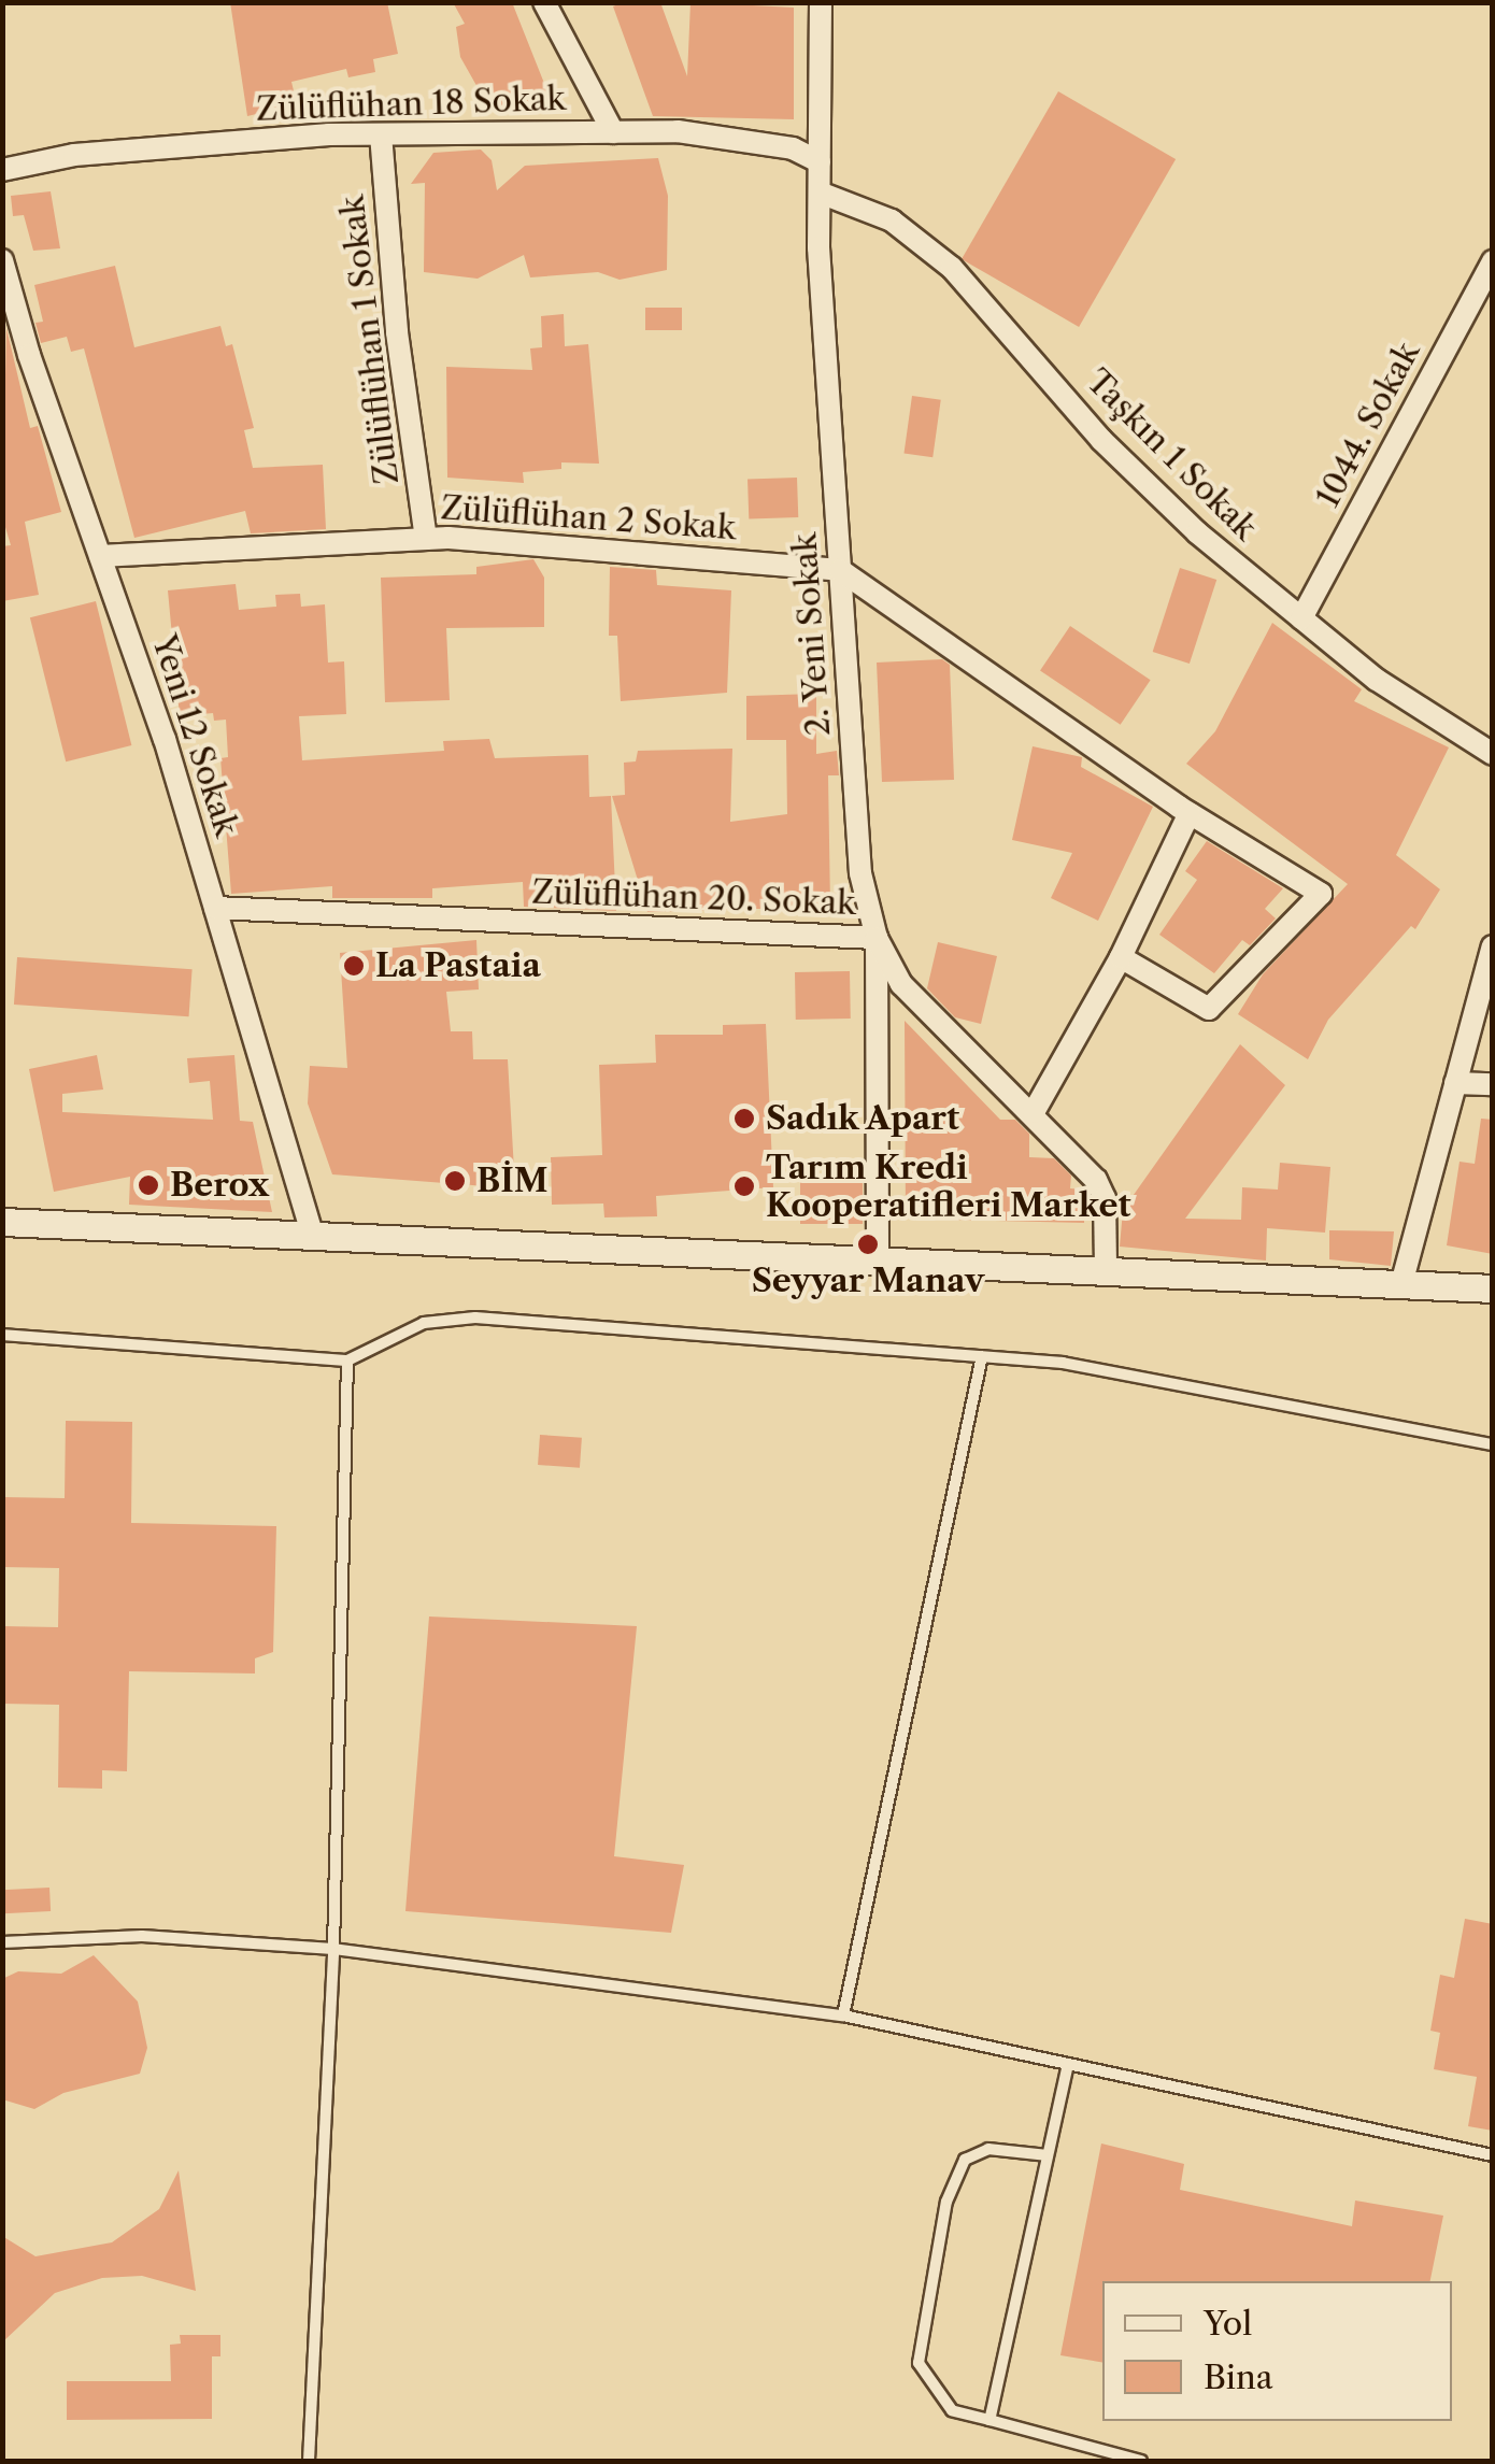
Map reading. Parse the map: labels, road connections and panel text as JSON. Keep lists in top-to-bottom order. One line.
{"streets":{"street":["Zülüflühan 18 Sokak","Zülüflühan 1 Sokak","1044. Sokak","Taşkın 1 Sokak","Zülüflühan 2 Sokak","2. Yeni Sokak","Yeni 12 Sokak","Zülüflühan 20. Sokak"]},"crossings":[["Zülüflühan 18 Sokak","Zülüflühan 1 Sokak"],["Zülüflühan 18 Sokak","2. Yeni Sokak"],["Zülüflühan 1 Sokak","Zülüflühan 2 Sokak"],["1044. Sokak","Taşkın 1 Sokak"],["Taşkın 1 Sokak","2. Yeni Sokak"],["Zülüflühan 2 Sokak","2. Yeni Sokak"],["Zülüflühan 2 Sokak","Yeni 12 Sokak"],["2. Yeni Sokak","Zülüflühan 20. Sokak"],["Yeni 12 Sokak","Zülüflühan 20. Sokak"]],"places":["La Pastaia","Sadık Apart","BİM","Berox","Tarım Kredi Kooperatifleri Market","Seyyar Manav"],"legend":["Yol","Bina"]}
